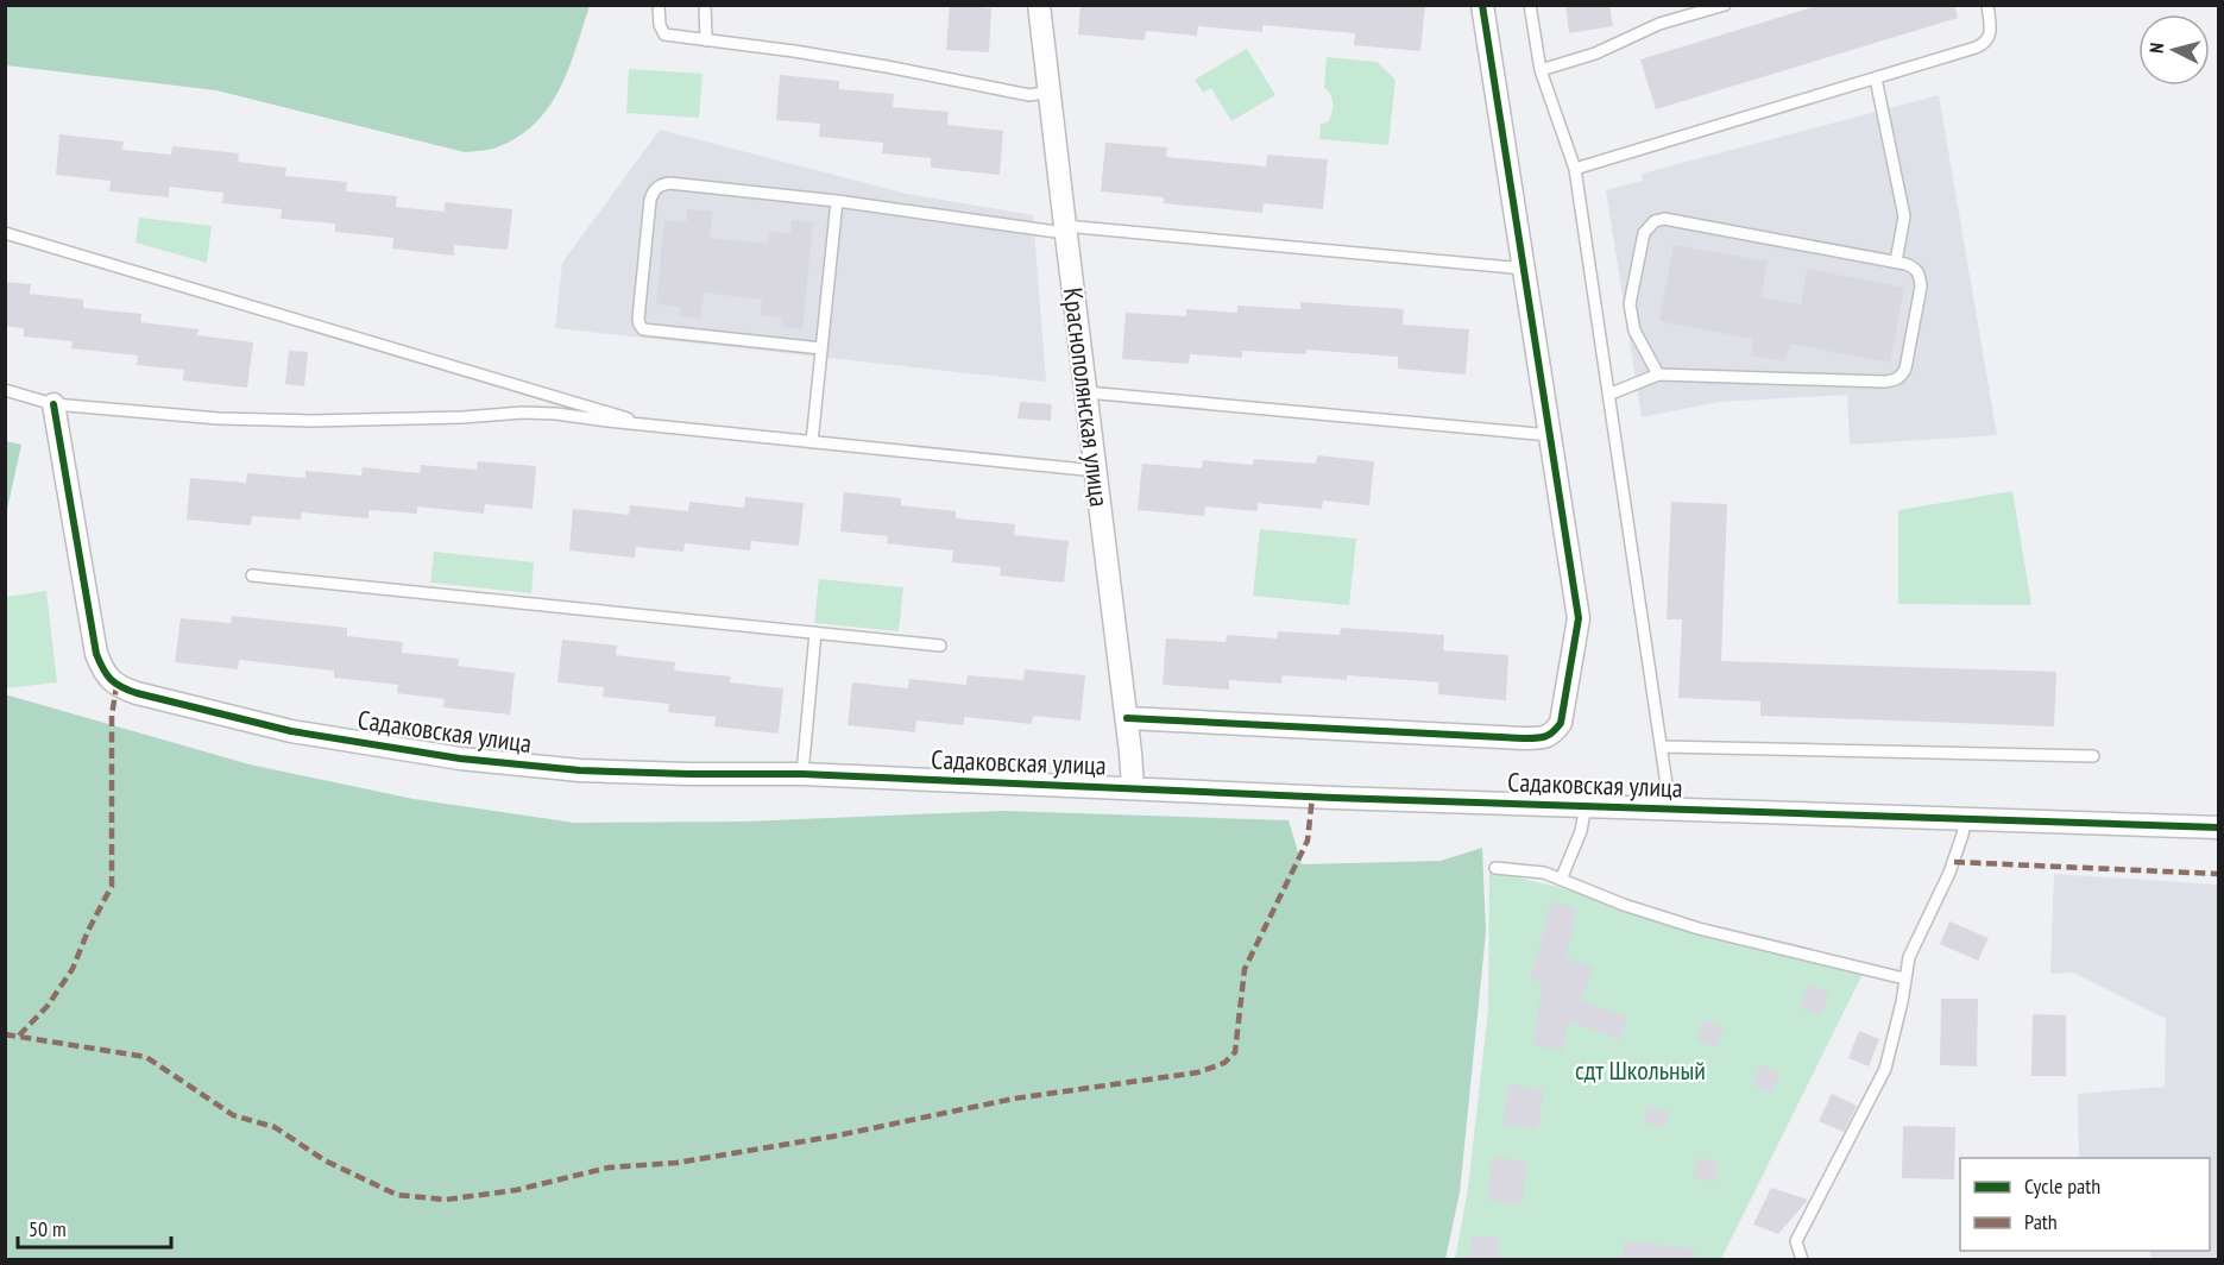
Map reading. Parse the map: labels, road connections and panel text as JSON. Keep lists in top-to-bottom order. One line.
{"streets":{"street":["Краснополянская улица","Садаковская улица"]},"crossings":[["Краснополянская улица","Садаковская улица"]],"parks":["сдт Школьный"],"legend":["Cycle path","Path"],"scale_bar":"50 m","north":"left"}
